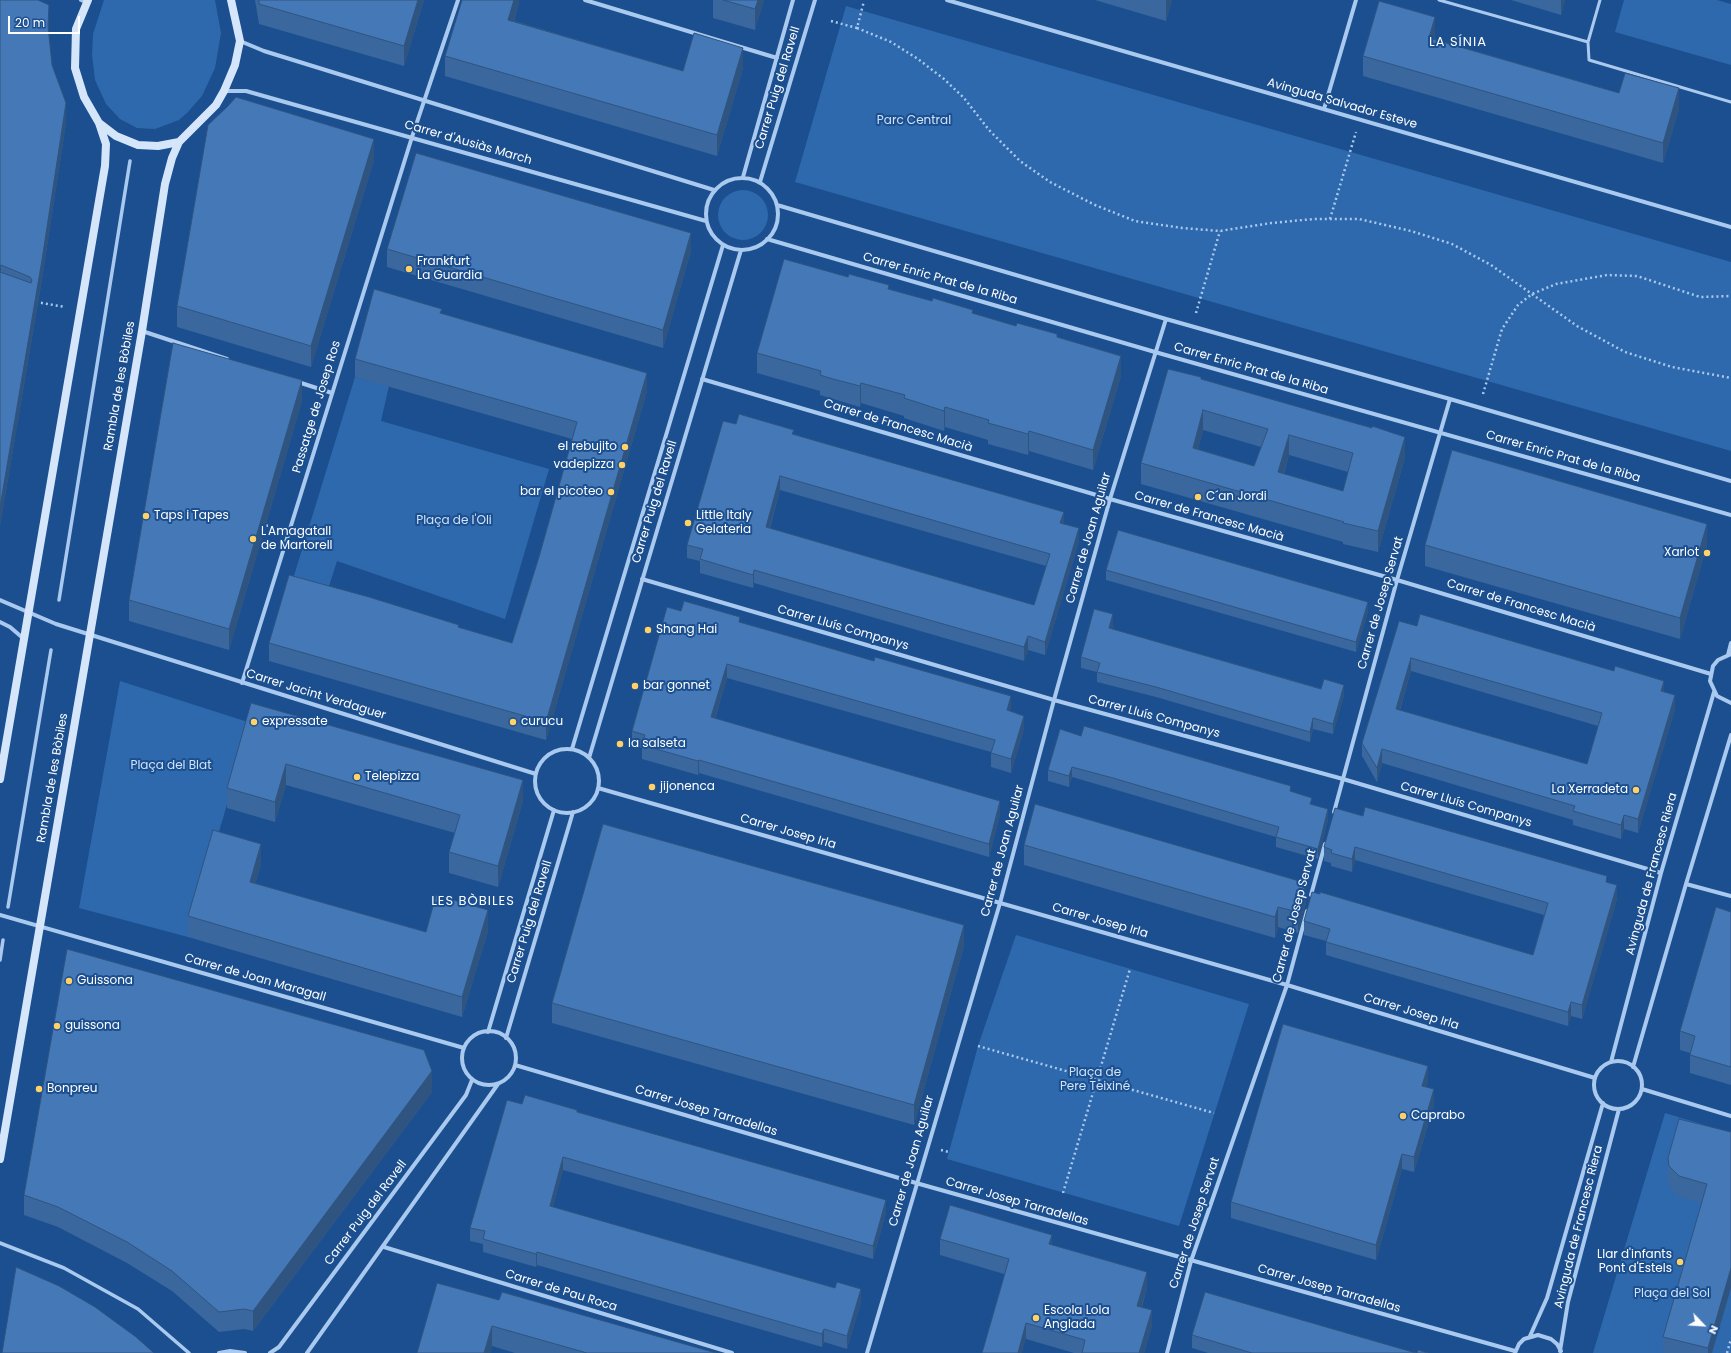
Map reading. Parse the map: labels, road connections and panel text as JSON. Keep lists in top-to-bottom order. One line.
{"streets":{"main road":["Rambla de les Bòbiles"],"street":["Carrer Puig del Ravell","Avinguda Salvador Esteve","Carrer d'Ausiàs March","Carrer Enric Prat de la Riba","Passatge de Josep Ros","Carrer de Francesc Macià","Carrer de Joan Aguilar","Carrer de Josep Servat","Carrer Lluís Companys","Carrer Jacint Verdaguer","Carrer Josep Irla","Avinguda de Francesc Riera","Carrer de Joan Maragall","Carrer Josep Tarradellas","Carrer de Pau Roca"]},"crossings":[["Carrer Puig del Ravell","Carrer d'Ausiàs March"],["Carrer Puig del Ravell","Carrer Enric Prat de la Riba"],["Carrer Puig del Ravell","Carrer de Francesc Macià"],["Carrer Puig del Ravell","Carrer Lluís Companys"],["Carrer Puig del Ravell","Carrer Jacint Verdaguer"],["Carrer Puig del Ravell","Carrer Josep Irla"],["Carrer Puig del Ravell","Carrer de Joan Maragall"],["Carrer Puig del Ravell","Carrer Josep Tarradellas"],["Carrer d'Ausiàs March","Carrer Enric Prat de la Riba"],["Carrer d'Ausiàs March","Passatge de Josep Ros"],["Carrer Enric Prat de la Riba","Carrer de Joan Aguilar"],["Carrer Enric Prat de la Riba","Carrer de Josep Servat"],["Rambla de les Bòbiles","Carrer Jacint Verdaguer"],["Rambla de les Bòbiles","Carrer de Joan Maragall"],["Passatge de Josep Ros","Carrer Jacint Verdaguer"],["Carrer de Francesc Macià","Carrer de Joan Aguilar"],["Carrer de Francesc Macià","Carrer de Josep Servat"],["Carrer de Joan Aguilar","Carrer Lluís Companys"],["Carrer de Joan Aguilar","Carrer Josep Irla"],["Carrer de Joan Aguilar","Carrer Josep Tarradellas"],["Carrer de Josep Servat","Carrer Lluís Companys"],["Carrer de Josep Servat","Carrer Josep Irla"],["Carrer de Josep Servat","Carrer Josep Tarradellas"],["Carrer Lluís Companys","Avinguda de Francesc Riera"],["Carrer Jacint Verdaguer","Carrer Josep Irla"],["Carrer Josep Irla","Avinguda de Francesc Riera"],["Carrer de Joan Maragall","Carrer Josep Tarradellas"]],"districts":["LA SÍNIA","LES BÒBILES"],"parks":["Parc Central","Plaça de l'Oli","Plaça del Blat","Plaça de Pere Teixiné","Plaça del Sol"],"places":["Frankfurt La Guardia","el rebujito","vadepizza","bar el picoteo","C´an Jordi","Taps i Tapes","Little Italy Gelateria","L'Amagatall de Martorell","Xarlot","Shang Hai","bar gonnet","expressate","curucu","la salseta","Telepizza","jijonenca","La Xerradeta","Guissona","guissona","Bonpreu","Caprabo","Llar d'infants Pont d'Estels","Escola Lola Anglada"],"scale_bar":"20 m","north":"bottom right"}
